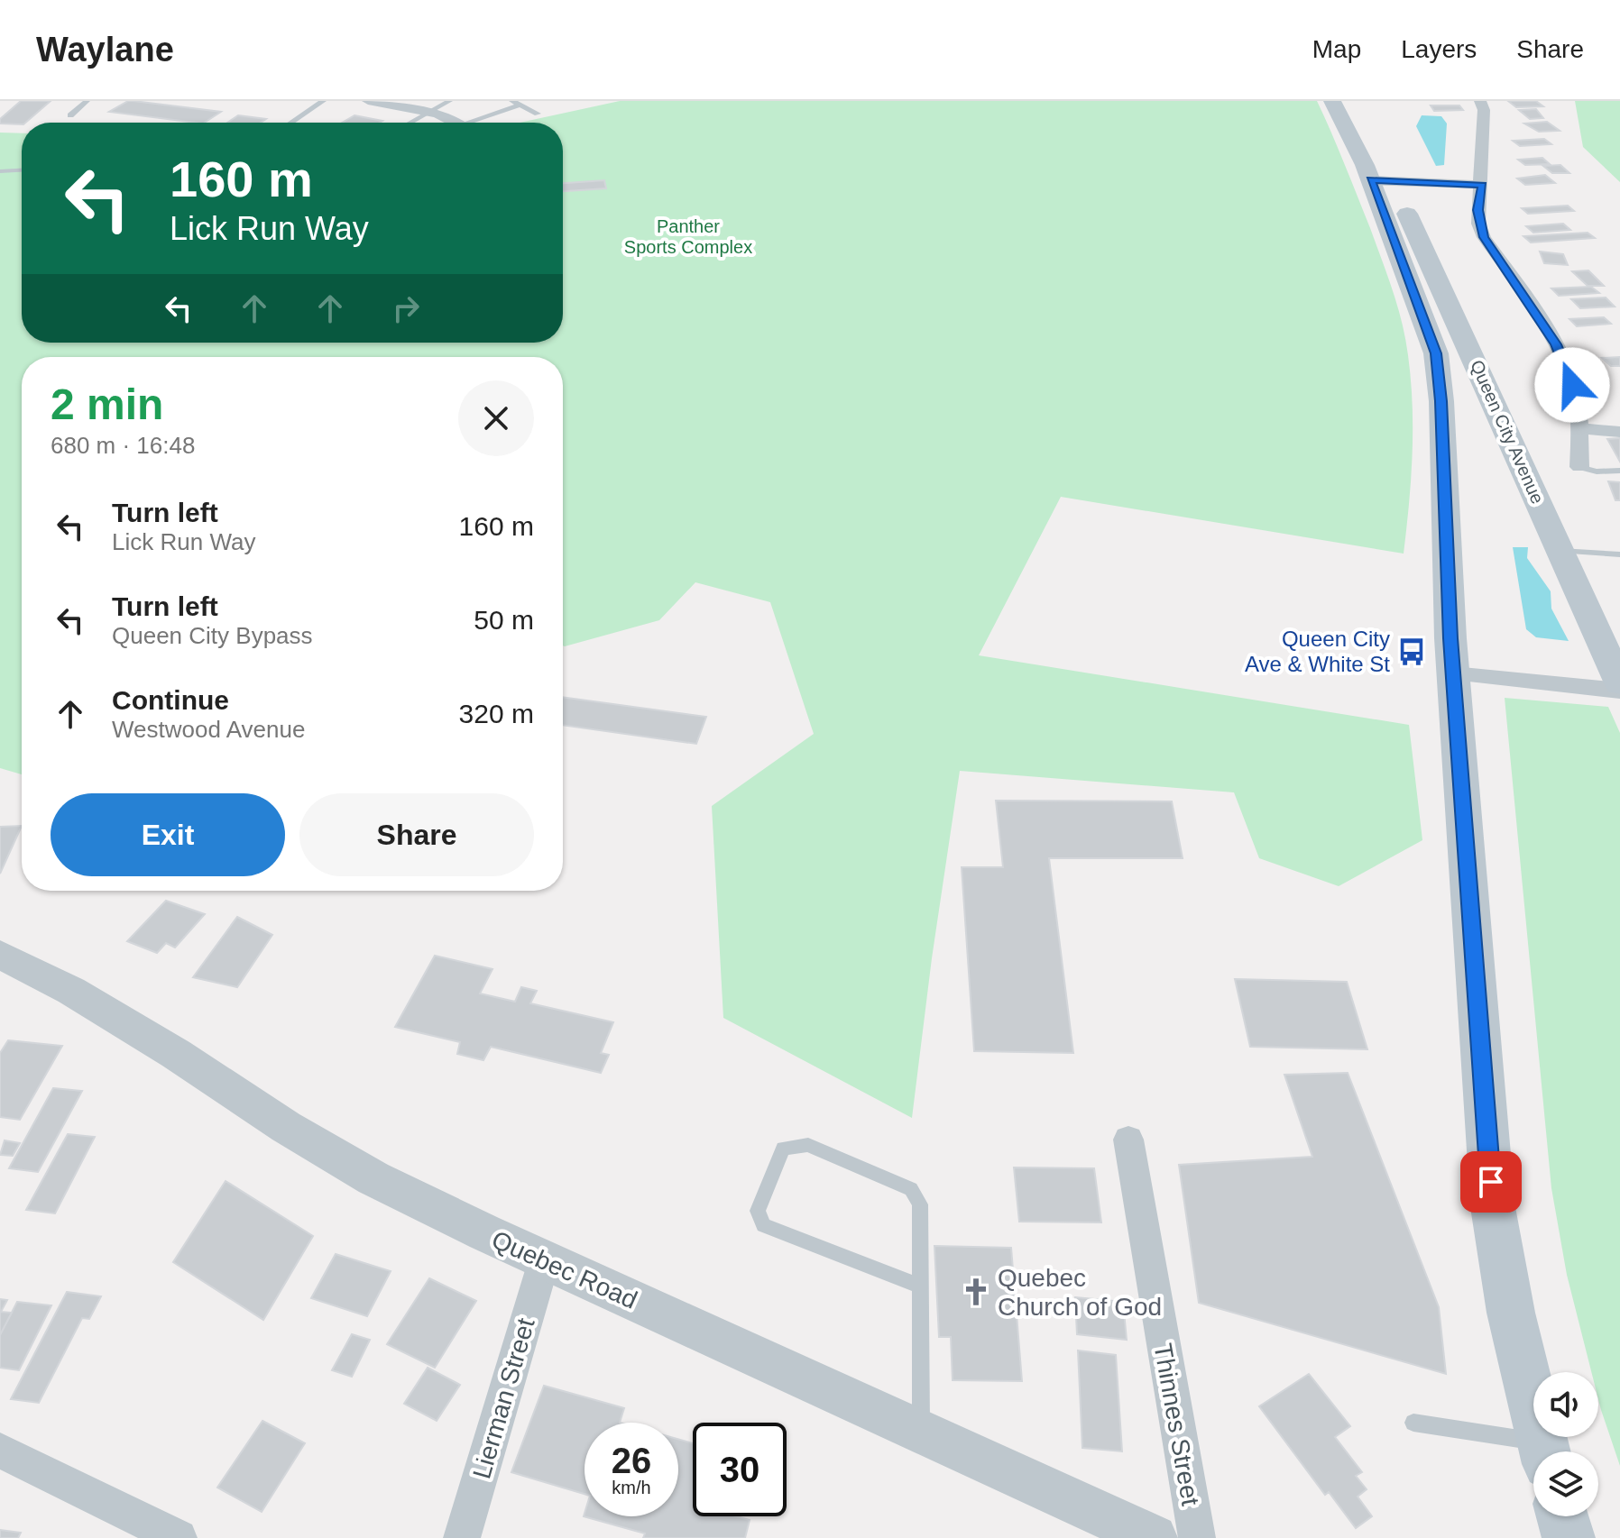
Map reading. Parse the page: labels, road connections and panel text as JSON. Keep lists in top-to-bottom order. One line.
{"streets":{"main road":["Queen City Avenue"],"street":["Quebec Road","Lierman Street","Thinnes Street"]},"crossings":[["Quebec Road","Lierman Street"]],"parks":["Panther Sports Complex"],"places":{"bus stop":["Queen City Ave & White St"],"church":["Quebec Church of God"]},"page":{"header":"Waylane","nav":["Map","Layers","Share"],"turn":["160 m","Lick Run Way"],"heading":["2 min","680 m · 16:48"],"list":[{"name":"Turn left","note":"Lick Run Way","value":"160 m"},{"name":"Turn left","note":"Queen City Bypass","value":"50 m"},{"name":"Continue","note":"Westwood Avenue","value":"320 m"}],"buttons":["Exit","Share"],"speed":"26 km/h","limit":"30"}}
